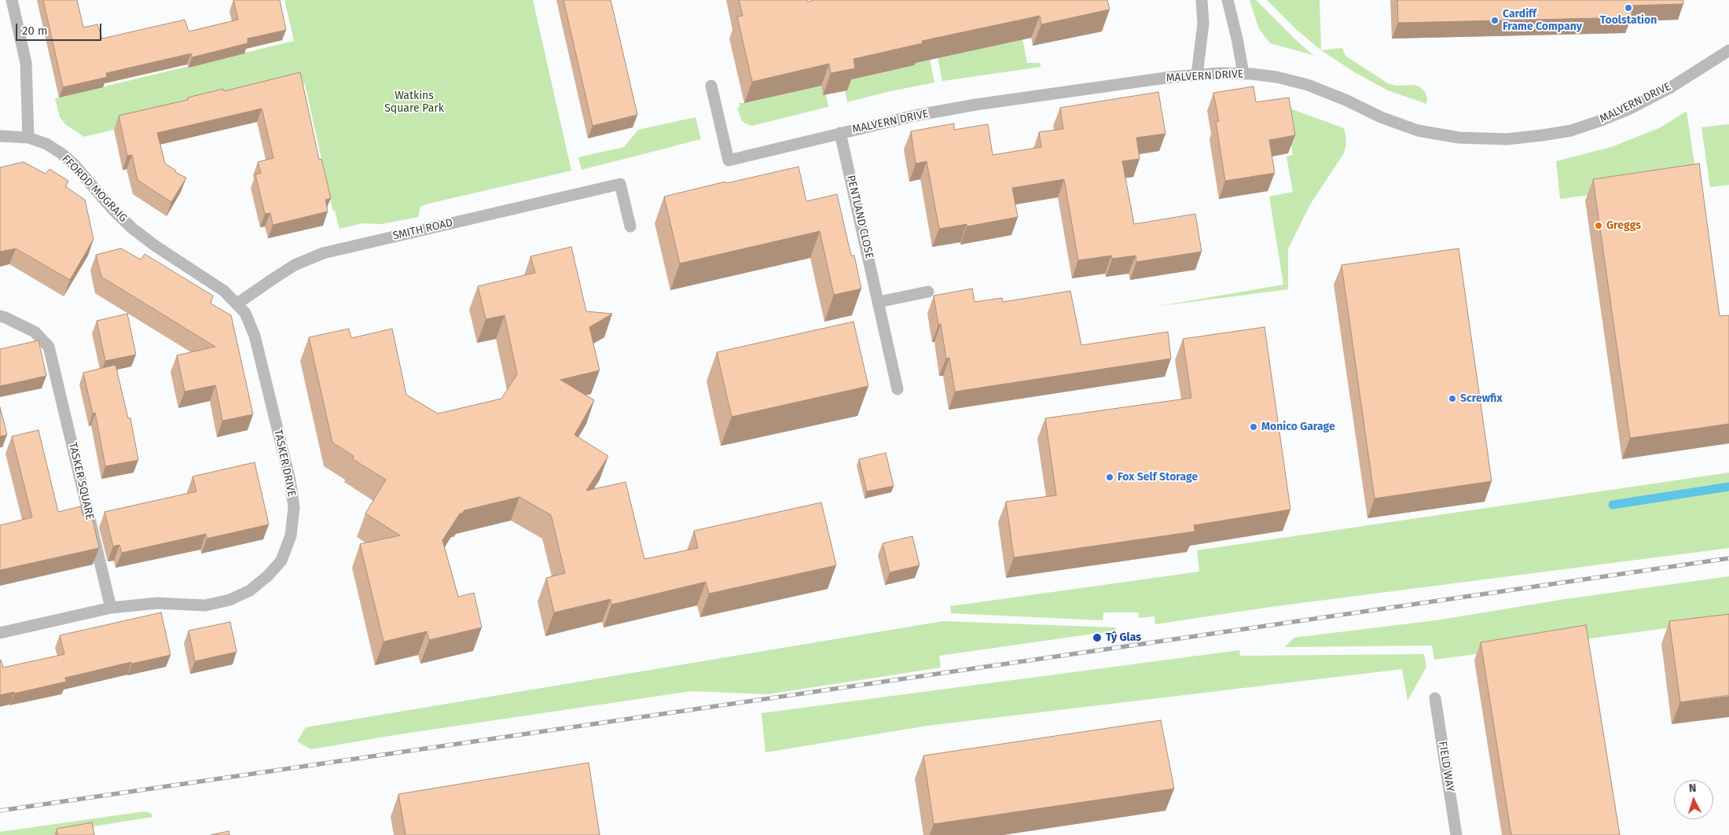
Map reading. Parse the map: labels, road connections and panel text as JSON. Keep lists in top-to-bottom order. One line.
{"streets":{"street":["MALVERN DRIVE","FFORDD MOGRAIG","PENTLAND CLOSE","SMITH ROAD","TASKER DRIVE","TASKER SQUARE","FIELD WAY"]},"crossings":[["MALVERN DRIVE","PENTLAND CLOSE"],["FFORDD MOGRAIG","SMITH ROAD"],["FFORDD MOGRAIG","TASKER DRIVE"],["SMITH ROAD","TASKER DRIVE"],["TASKER DRIVE","TASKER SQUARE"]],"parks":["Watkins Square Park"],"places":["Toolstation","Cardiff Frame Company","Greggs","Screwfix","Monico Garage","Fox Self Storage","Tŷ Glas"],"scale_bar":"20 m","north":"top"}
